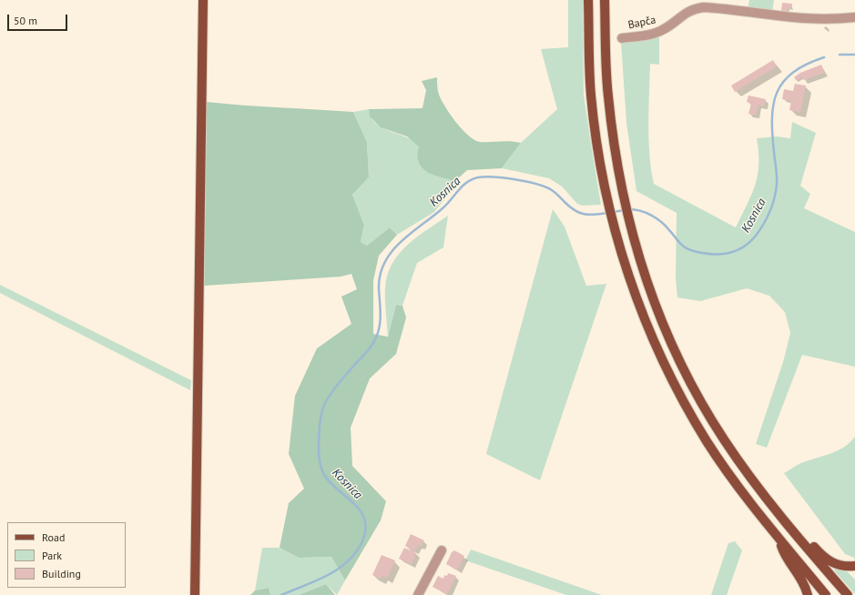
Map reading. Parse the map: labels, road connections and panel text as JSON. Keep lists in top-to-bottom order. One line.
{"streets":{"street":["Bapča"]},"water":["Kosnica"],"legend":["Road","Park","Building"],"scale_bar":"50 m"}
